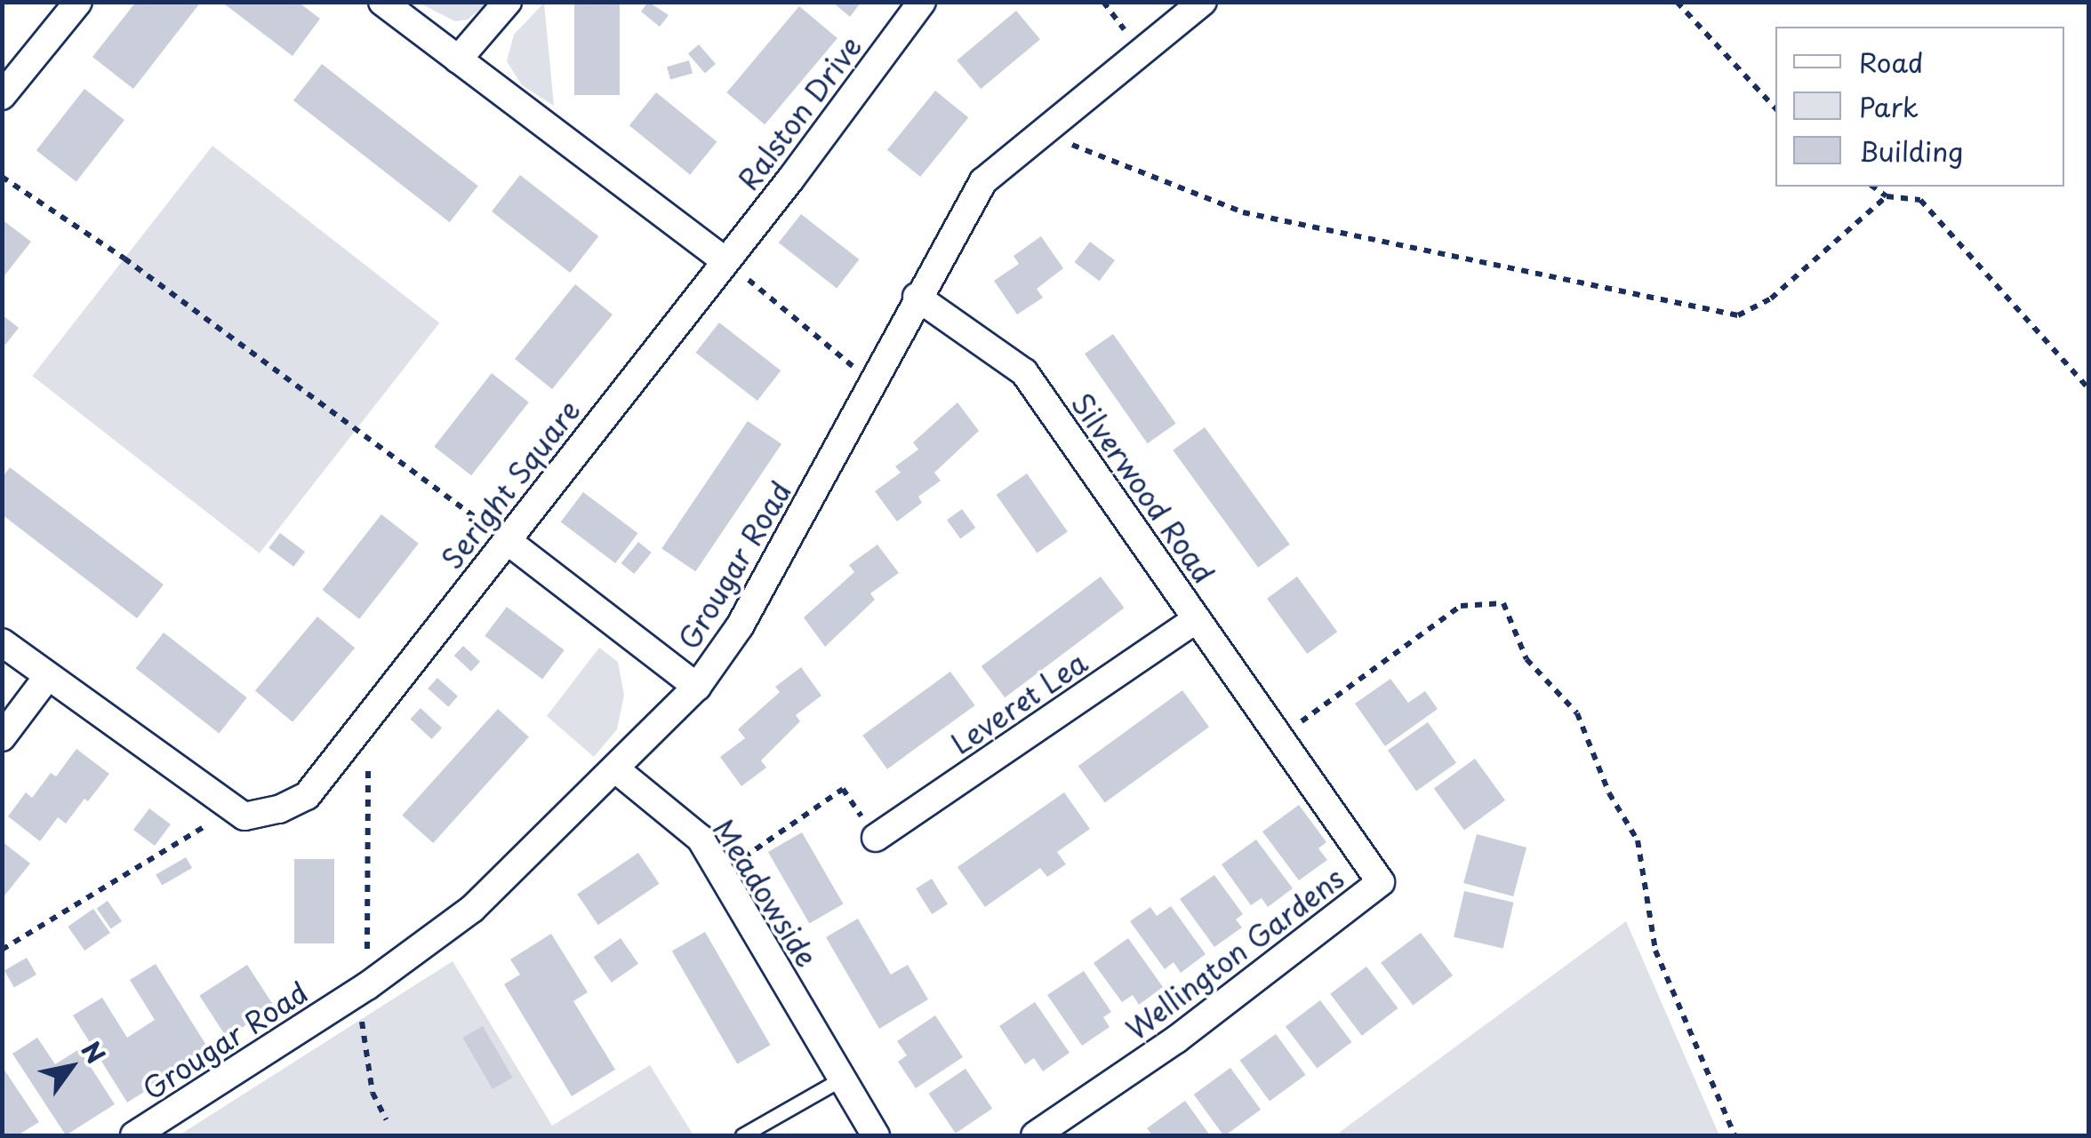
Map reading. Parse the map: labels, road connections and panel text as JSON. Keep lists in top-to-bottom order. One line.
{"streets":{"street":["Ralston Drive","Seright Square","Silverwood Road","Grougar Road","Leveret Lea","Meadowside","Wellington Gardens"]},"crossings":[["Ralston Drive","Seright Square"],["Silverwood Road","Grougar Road"],["Silverwood Road","Leveret Lea"],["Silverwood Road","Wellington Gardens"],["Grougar Road","Meadowside"]],"legend":["Road","Park","Building"],"north":"top right"}
